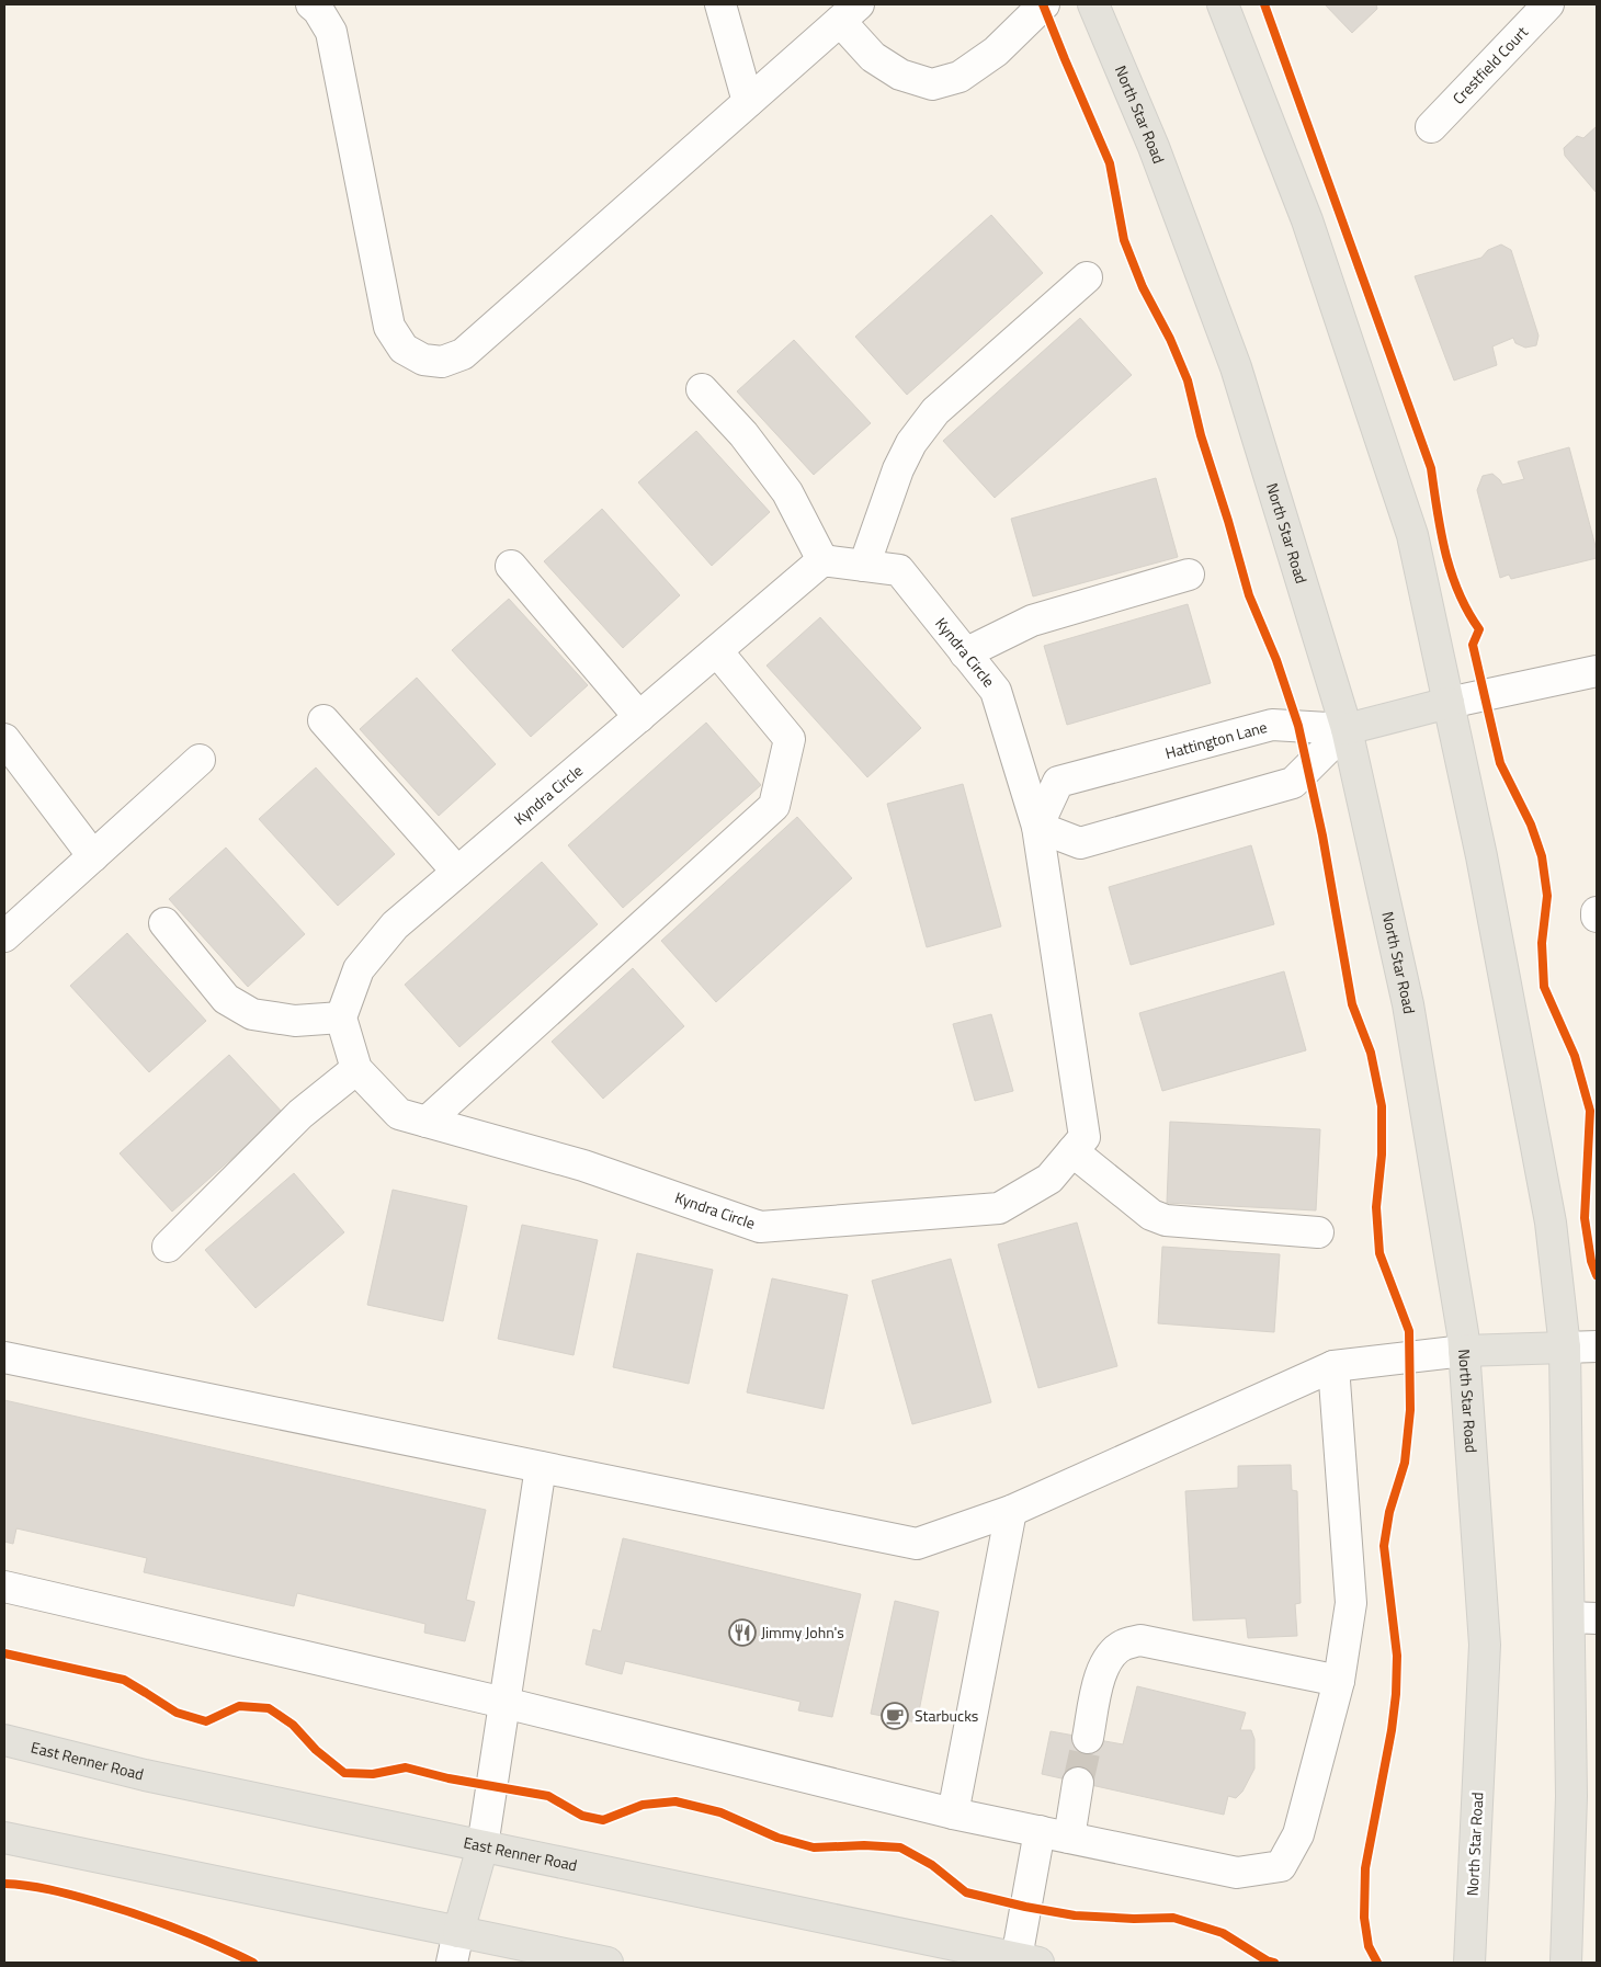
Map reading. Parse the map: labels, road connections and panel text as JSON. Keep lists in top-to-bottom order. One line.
{"streets":{"main road":["North Star Road","East Renner Road"],"street":["Crestfield Court","Kyndra Circle","Hattington Lane"]},"crossings":[["North Star Road","Hattington Lane"],["Kyndra Circle","Hattington Lane"]],"places":{"restaurant":["Jimmy John's"],"cafe":["Starbucks"]}}
